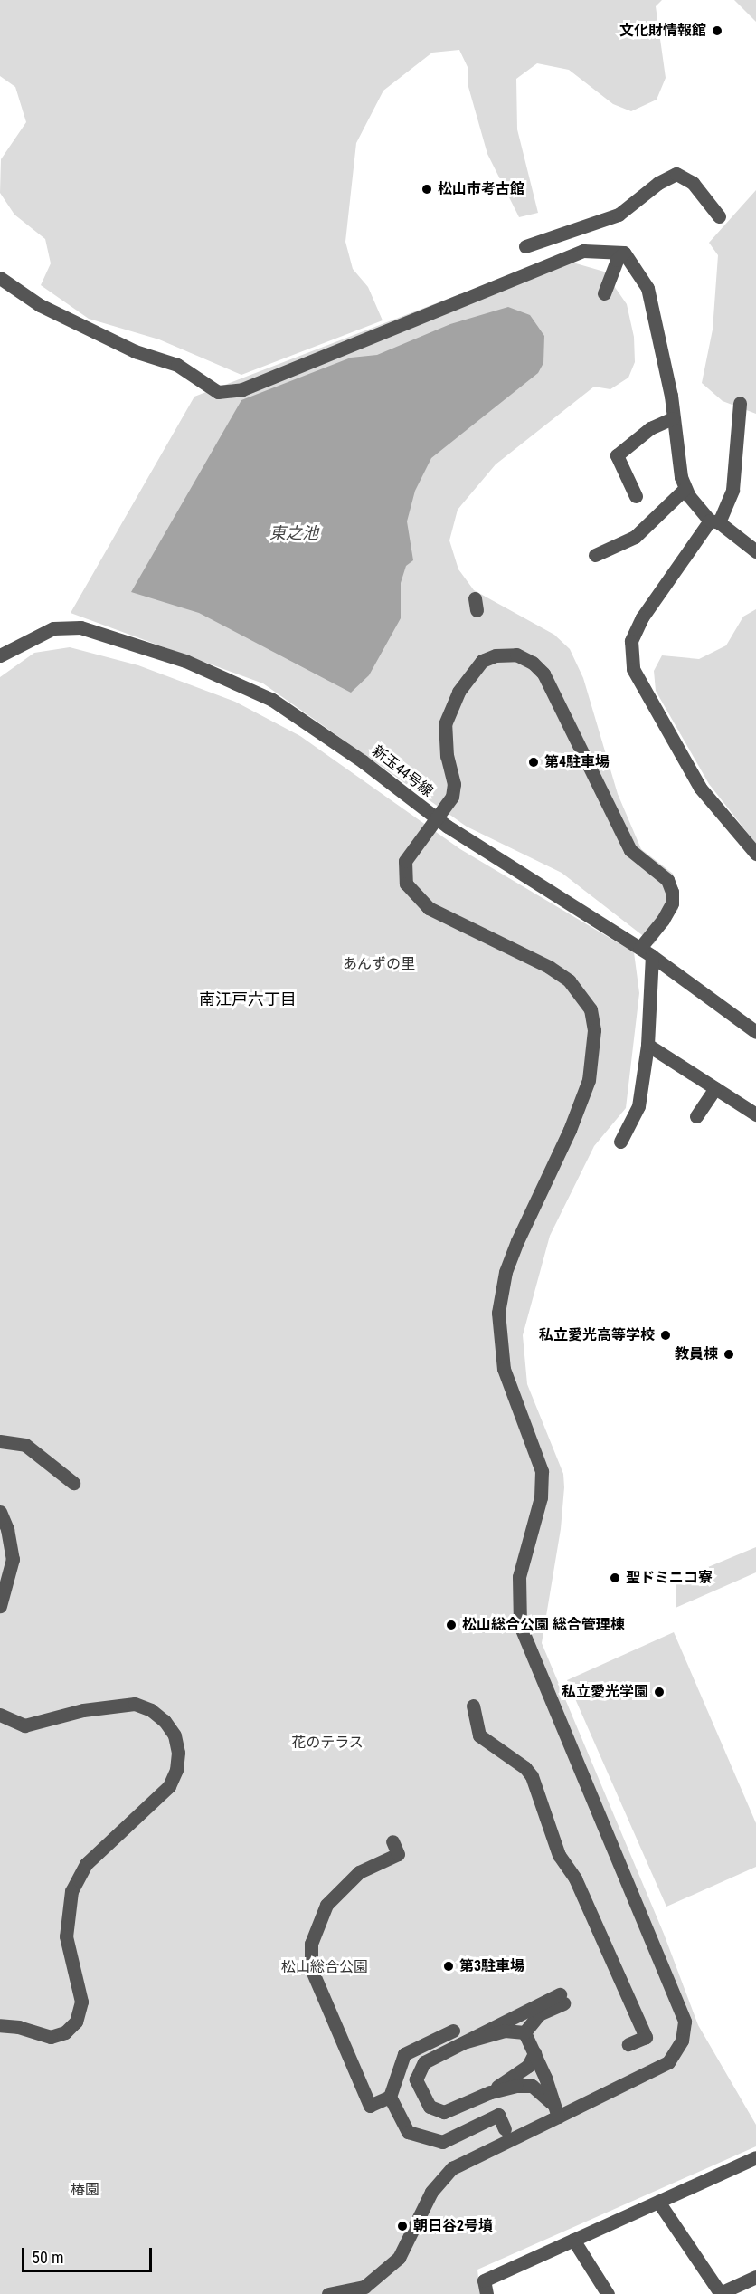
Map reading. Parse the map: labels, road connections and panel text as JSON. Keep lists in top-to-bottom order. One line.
{"streets":{"street":["新玉44号線"]},"districts":["南江戸六丁目"],"water":["東之池"],"parks":["あんずの里","花のテラス","松山総合公園","椿園"],"places":["文化財情報館","松山市考古館","第4駐車場","私立愛光高等学校","教員棟","聖ドミニコ寮","松山総合公園 総合管理棟","私立愛光学園","第3駐車場","朝日谷2号墳"],"scale_bar":"50 m"}
